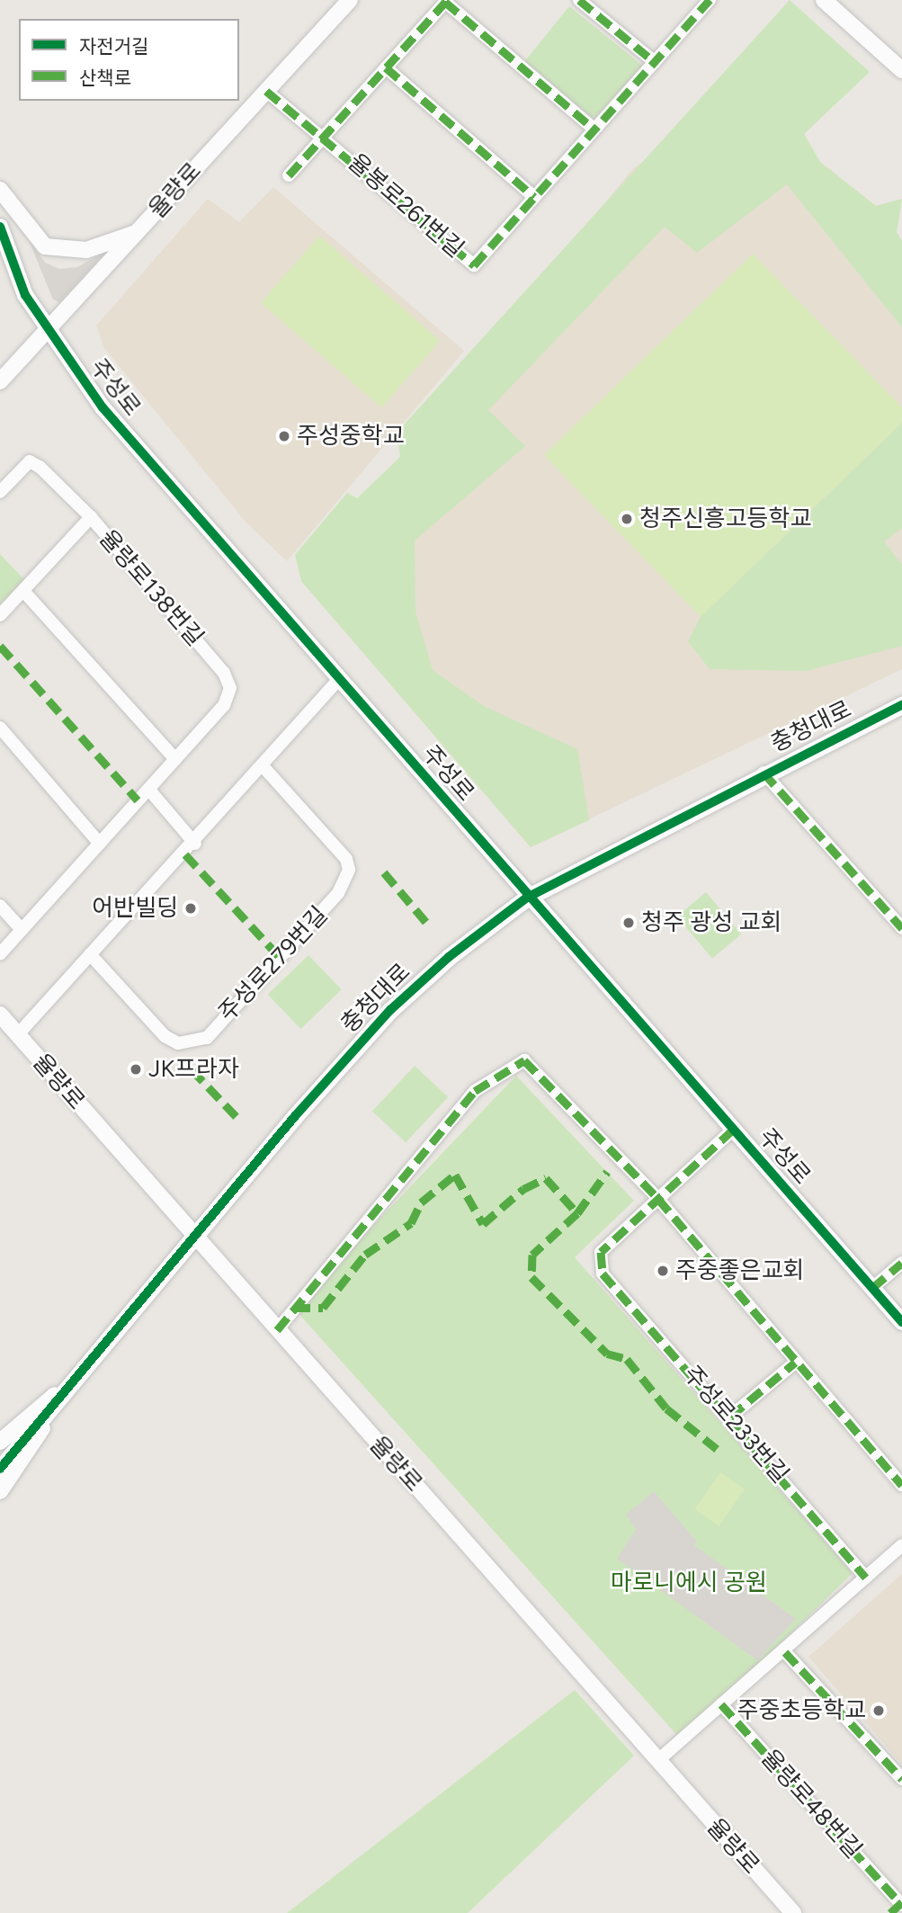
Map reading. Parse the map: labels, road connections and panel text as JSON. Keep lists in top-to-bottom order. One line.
{"streets":{"main road":["충청대로"],"street":["율량로","율봉로261번길","주성로","율량로138번길","주성로279번길","주성로233번길","율량로48번길"]},"crossings":[["율량로","율봉로261번길"],["율량로","주성로"],["율량로","충청대로"],["주성로","충청대로"]],"parks":["마로니에시 공원"],"places":["주성중학교","청주신흥고등학교","어반빌딩","청주 광성 교회","JK프라자","주중좋은교회","주중초등학교"],"legend":["자전거길","산책로"]}
